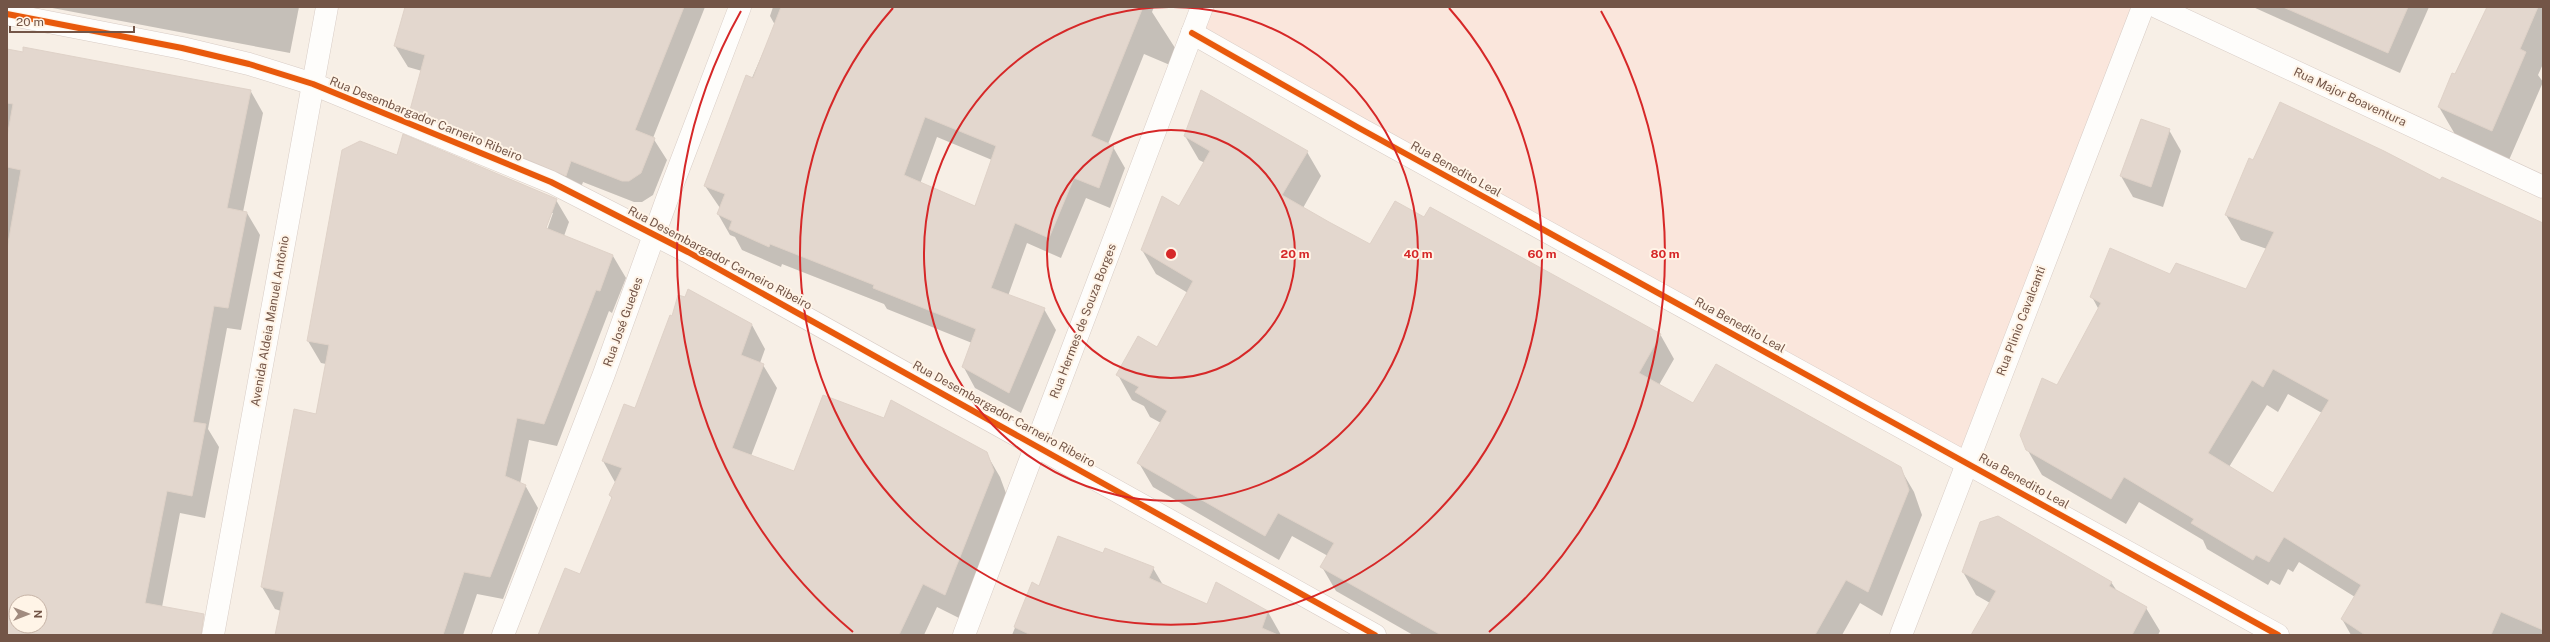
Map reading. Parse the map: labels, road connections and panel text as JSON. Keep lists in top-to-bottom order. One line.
{"streets":{"street":["Rua Major Boaventura","Rua Desembargador Carneiro Ribeiro","Rua Benedito Leal","Avenida Aldeia Manuel Antônio","Rua Hermes de Souza Borges","Rua Plinio Cavalcanti","Rua José Guedes"]},"crossings":[["Rua Desembargador Carneiro Ribeiro","Avenida Aldeia Manuel Antônio"],["Rua Desembargador Carneiro Ribeiro","Rua Hermes de Souza Borges"],["Rua Desembargador Carneiro Ribeiro","Rua José Guedes"],["Rua Benedito Leal","Rua Hermes de Souza Borges"],["Rua Benedito Leal","Rua Plinio Cavalcanti"]],"scale_bar":"20 m","north":"right","rings":["20 m","40 m","60 m","80 m"]}
